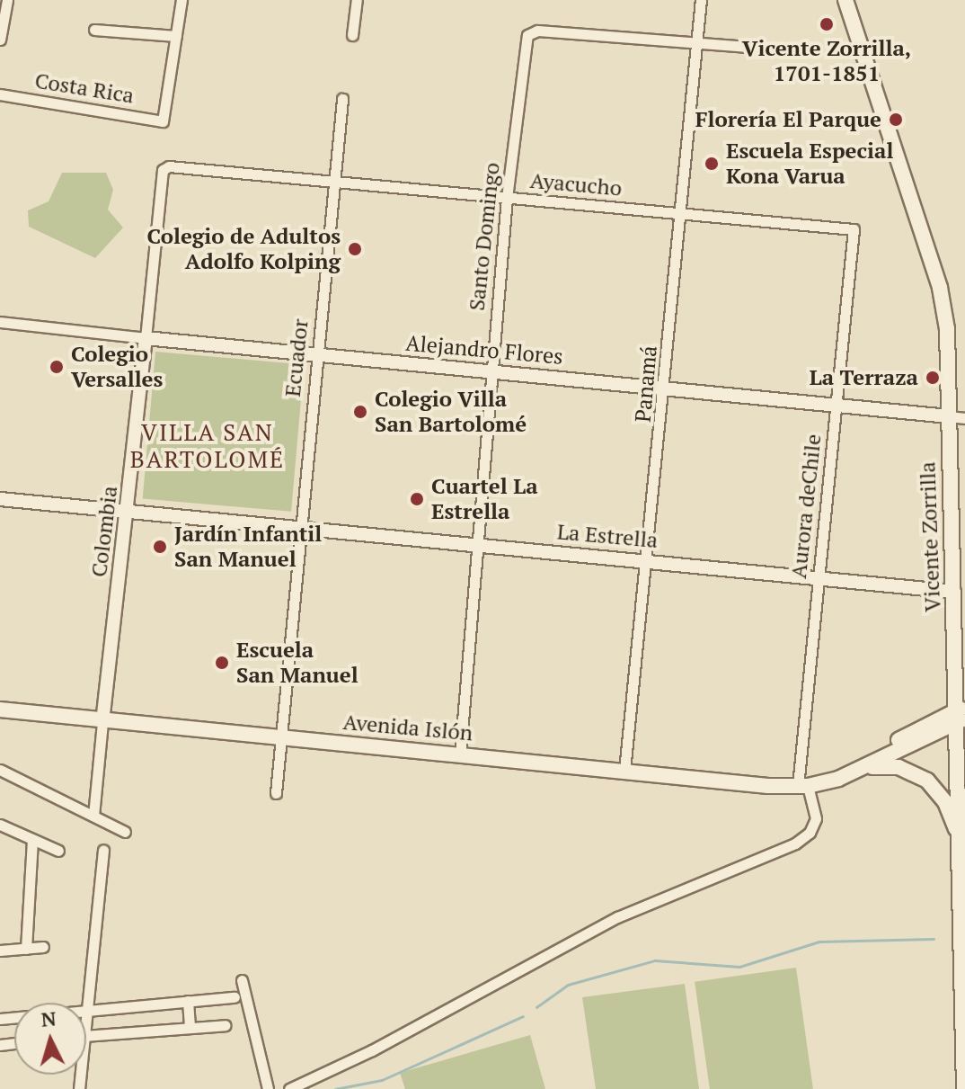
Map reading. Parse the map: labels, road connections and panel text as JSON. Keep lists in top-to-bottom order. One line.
{"streets":{"main road":["Vicente Zorrilla","Avenida Islón"],"street":["Costa Rica","Ayacucho","Santo Domingo","Alejandro Flores","Ecuador","Panamá","Aurora deChile","Colombia","La Estrella"]},"crossings":[["Ayacucho","Santo Domingo"],["Ayacucho","Ecuador"],["Ayacucho","Panamá"],["Ayacucho","Aurora deChile"],["Ayacucho","Colombia"],["Santo Domingo","Alejandro Flores"],["Santo Domingo","Panamá"],["Santo Domingo","La Estrella"],["Santo Domingo","Avenida Islón"],["Alejandro Flores","Ecuador"],["Alejandro Flores","Panamá"],["Alejandro Flores","Aurora deChile"],["Alejandro Flores","Colombia"],["Alejandro Flores","Vicente Zorrilla"],["Ecuador","La Estrella"],["Ecuador","Avenida Islón"],["Panamá","La Estrella"],["Panamá","Avenida Islón"],["Aurora deChile","La Estrella"],["Aurora deChile","Avenida Islón"],["Colombia","La Estrella"],["Colombia","Avenida Islón"],["La Estrella","Vicente Zorrilla"],["Vicente Zorrilla","Avenida Islón"]],"districts":["VILLA SAN BARTOLOMÉ"],"places":["Vicente Zorrilla, 1701-1851","Florería El Parque","Escuela Especial Kona Varua","Colegio de Adultos Adolfo Kolping","Colegio Versalles","La Terraza","Colegio Villa San Bartolomé","Cuartel La Estrella","Jardín Infantil San Manuel","Escuela San Manuel"],"north":"top"}
